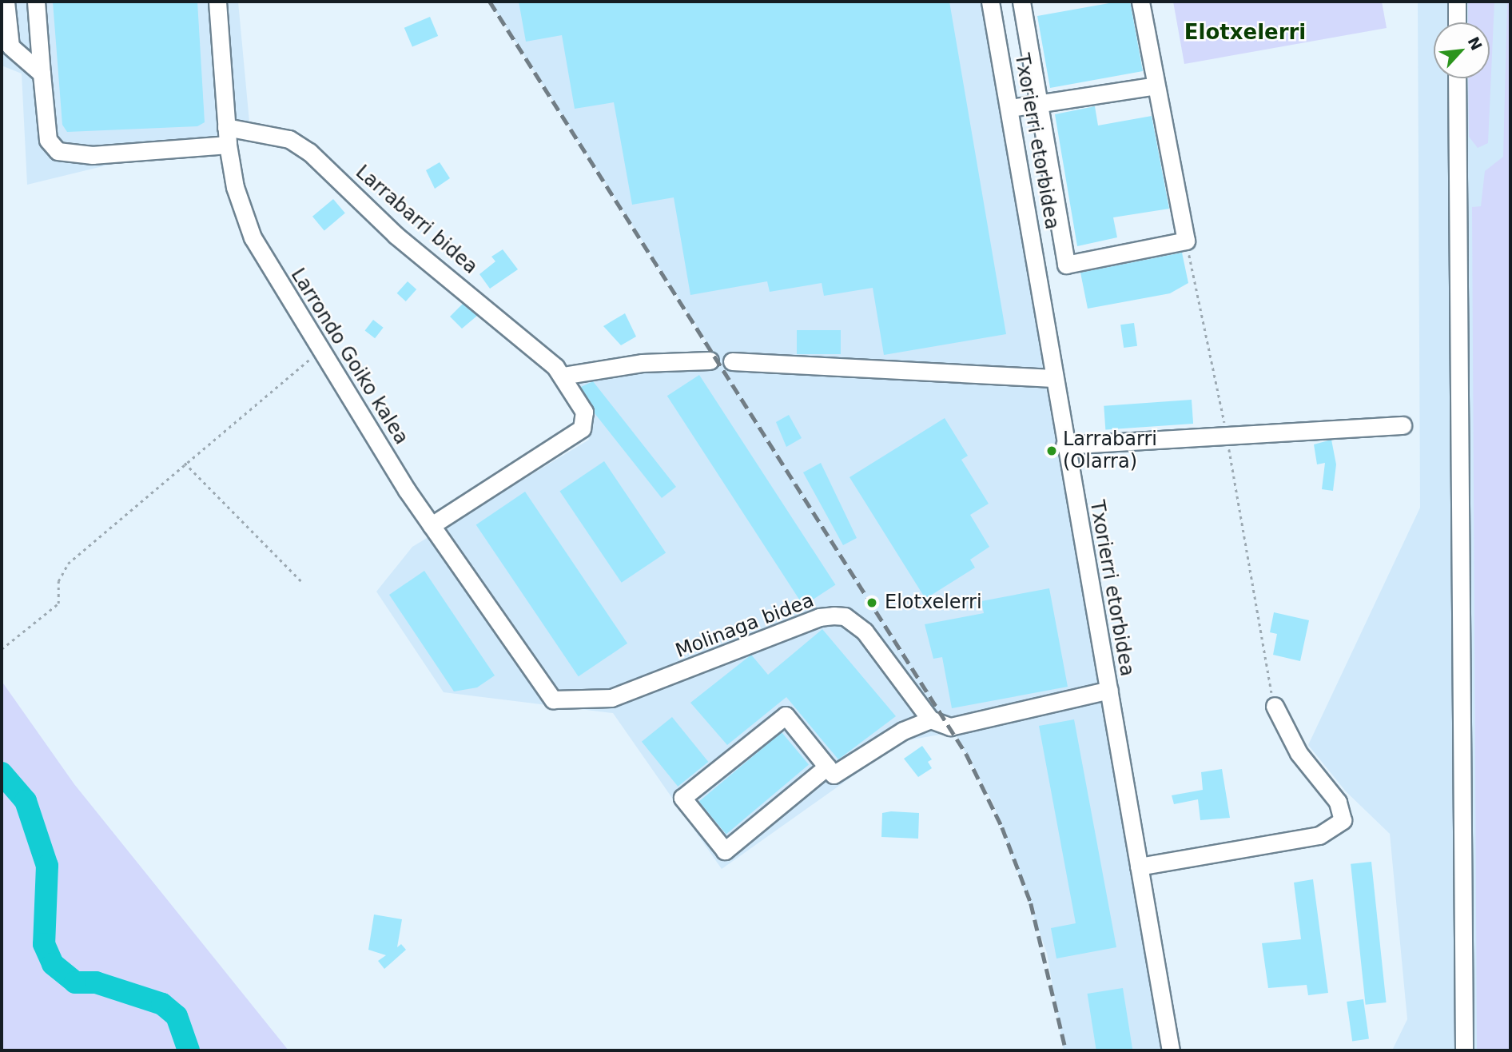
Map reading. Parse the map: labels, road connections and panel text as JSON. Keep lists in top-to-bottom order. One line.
{"streets":{"street":["Txorierri etorbidea","Larrabarri bidea","Larrondo Goiko kalea","Molinaga bidea"]},"crossings":[["Larrabarri bidea","Larrondo Goiko kalea"],["Larrondo Goiko kalea","Molinaga bidea"]],"districts":["Elotxelerri"],"places":["Larrabarri (Olarra)","Elotxelerri"],"north":"top right"}
